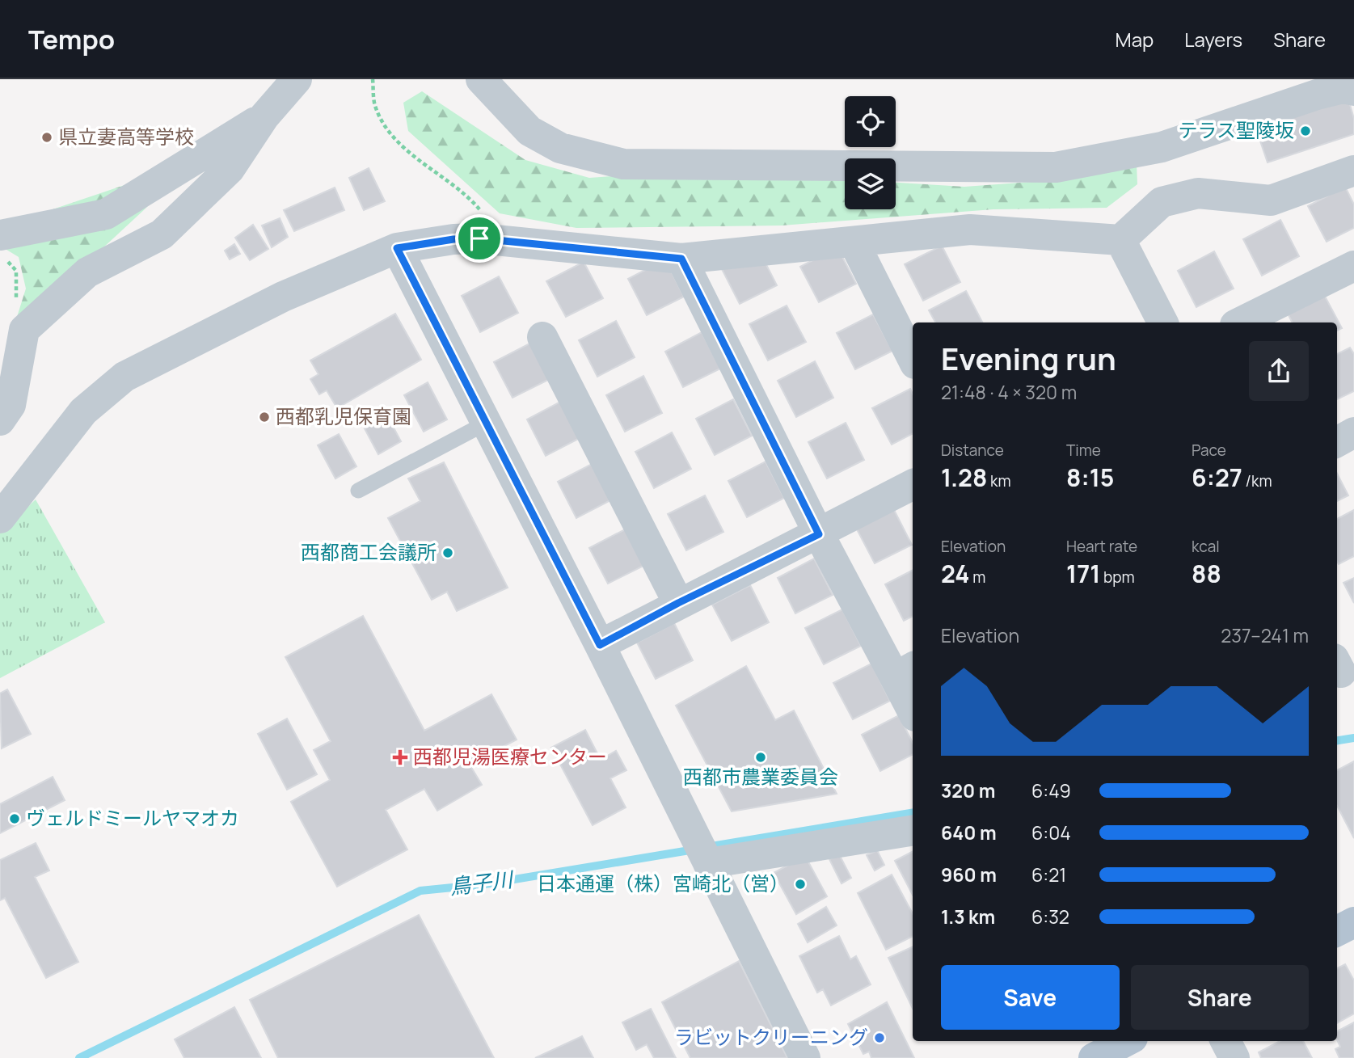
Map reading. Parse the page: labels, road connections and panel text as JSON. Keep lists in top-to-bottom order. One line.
{"water":["鳥子川"],"places":{"other":["テラス聖陵坂","県立妻高等学校","西都乳児保育園","西都商工会議所","西都市農業委員会","ヴェルドミールヤマオカ","日本通運（株）宮崎北（営）","ラビットクリーニング"],"health":["西都児湯医療センター"]},"page":{"header":"Tempo","nav":["Map","Layers","Share"],"heading":["Evening run","21:48 · 4 × 320 m"],"stats":[["Distance","1.28 km"],["Time","8:15"],["Pace","6:27 /km"],["Elevation","24 m"],["Heart rate","171 bpm"],["kcal","88"]],"chart":["Elevation","237–241 m"],"list":[{"name":"320 m","note":"6:49"},{"name":"640 m","note":"6:04"},{"name":"960 m","note":"6:21"},{"name":"1.3 km","note":"6:32"}],"buttons":["Save","Share"]}}
